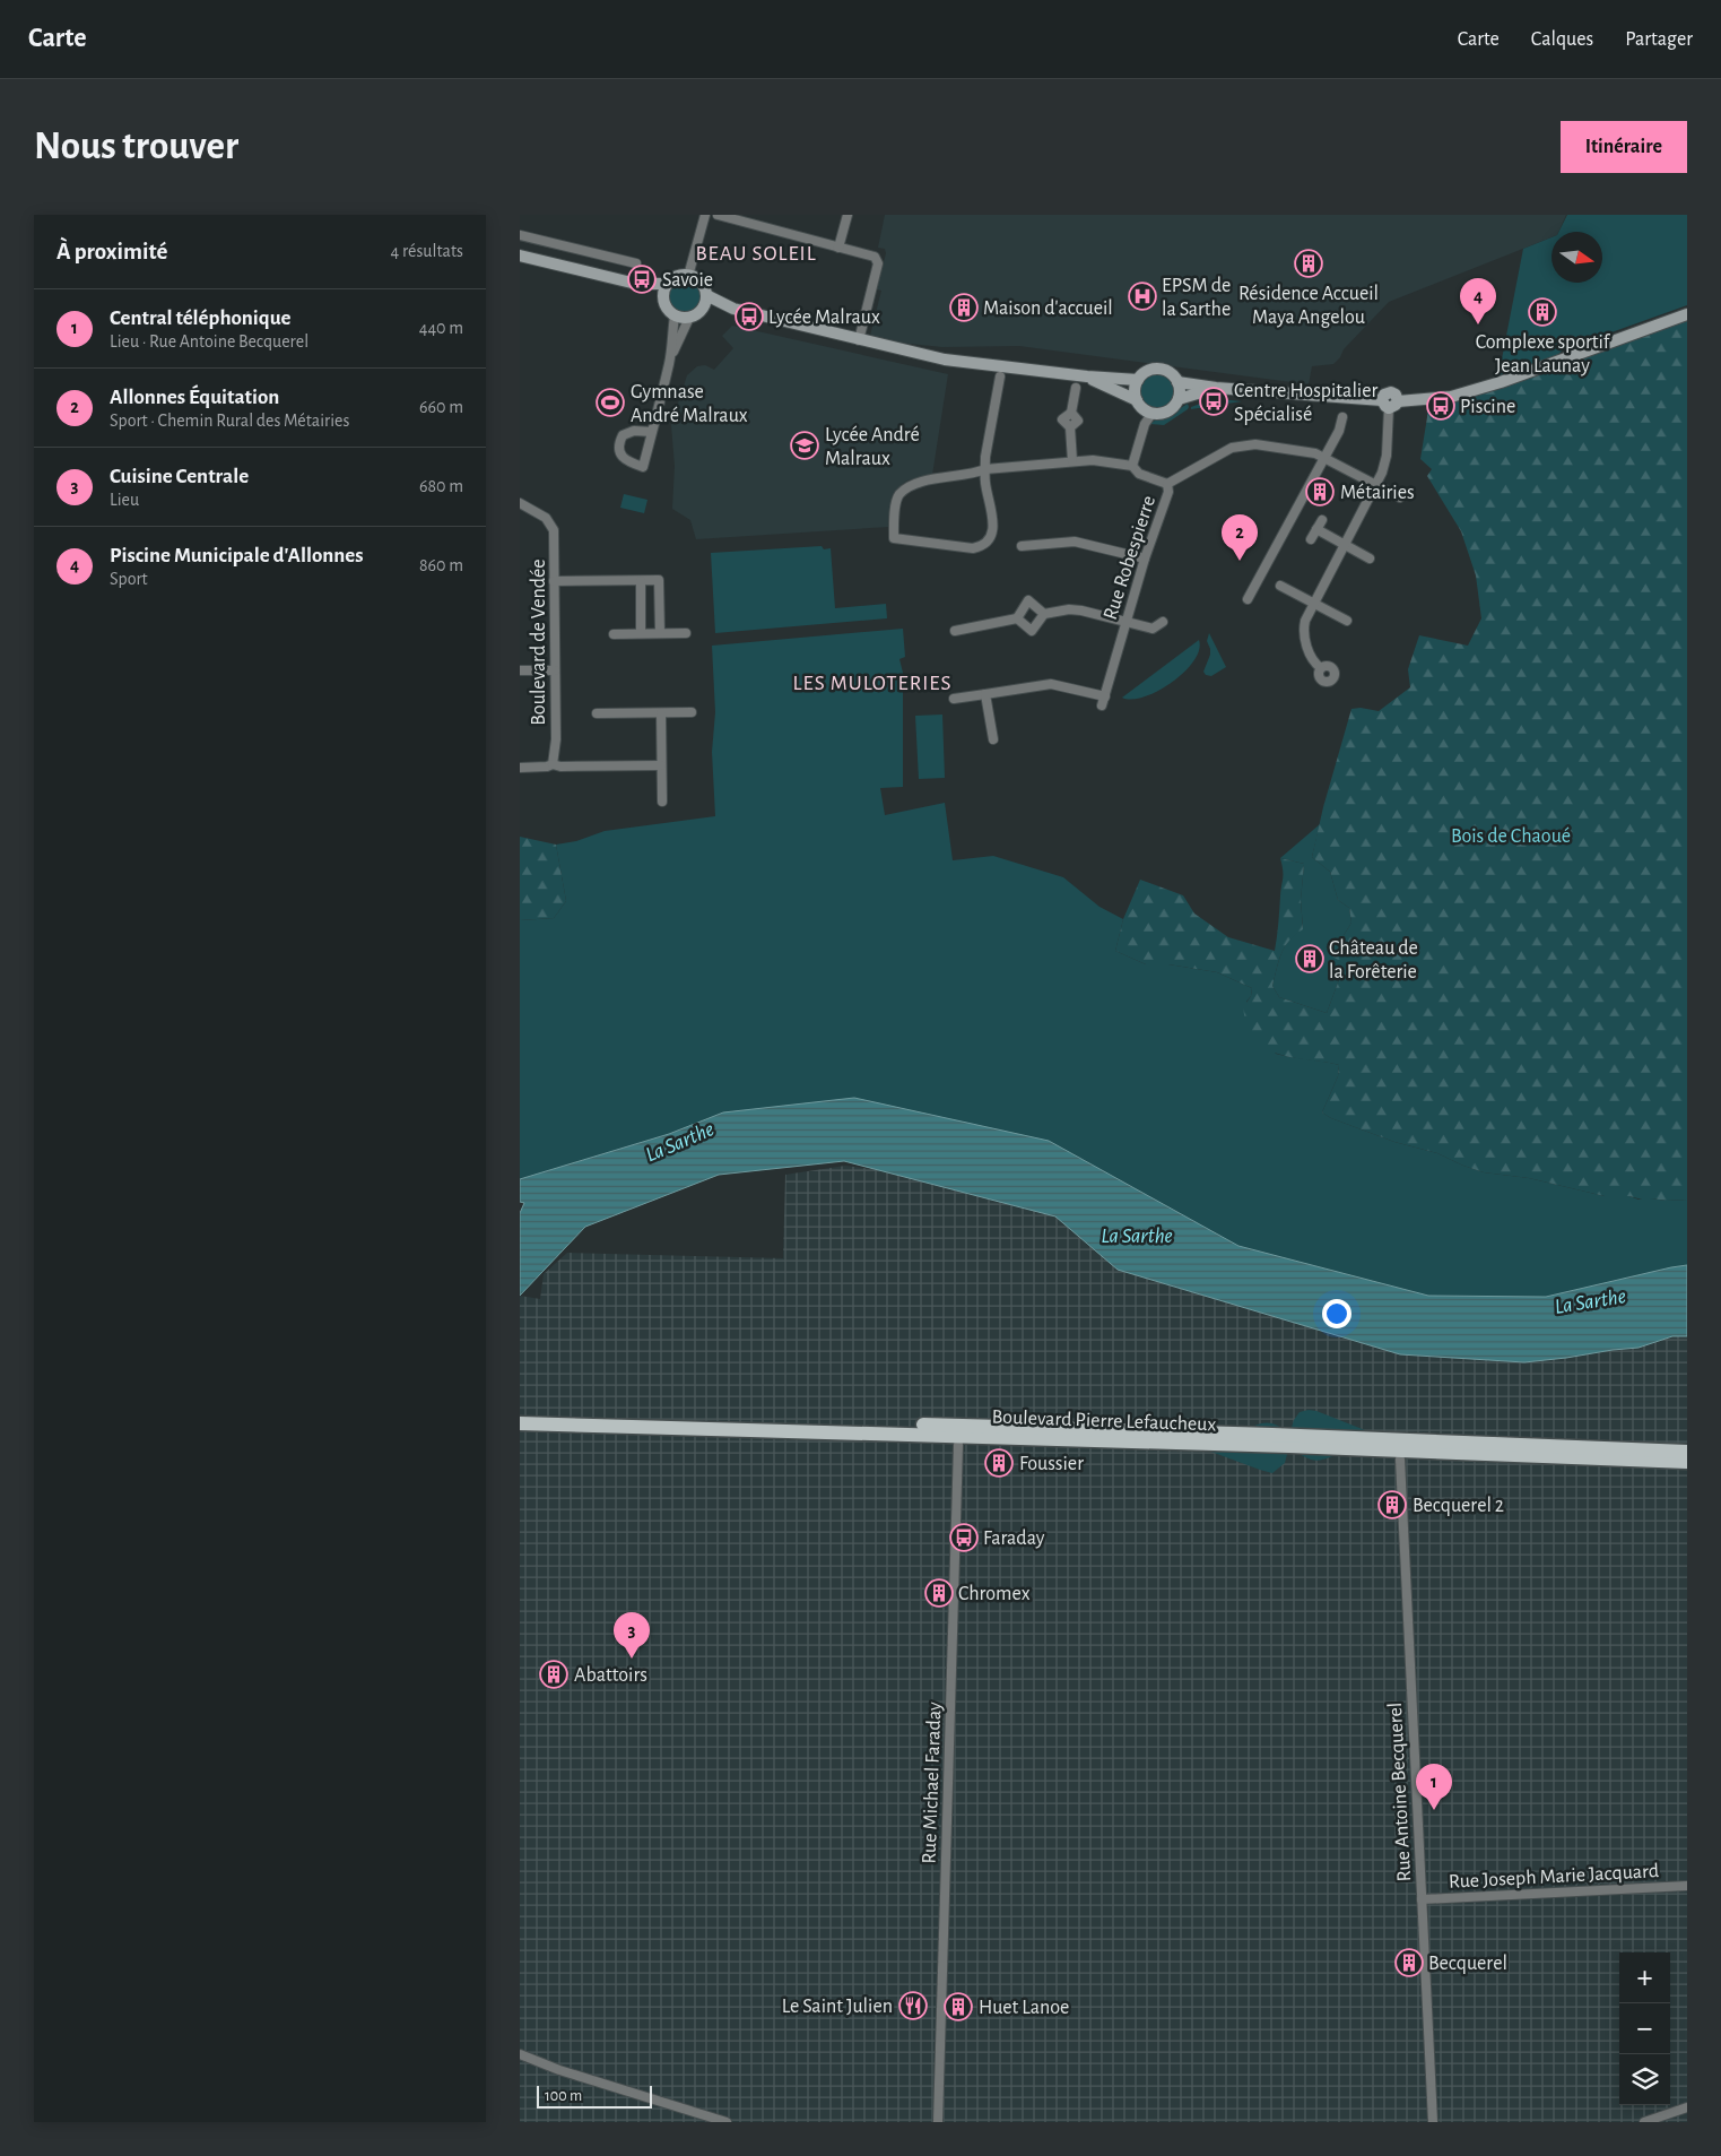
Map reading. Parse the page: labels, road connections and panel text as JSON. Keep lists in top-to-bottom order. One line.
{"streets":{"main road":["Boulevard Pierre Lefaucheux"],"street":["Rue Robespierre","Boulevard de Vendée","Rue Michael Faraday","Rue Antoine Becquerel","Rue Joseph Marie Jacquard"]},"crossings":[["Rue Antoine Becquerel","Rue Joseph Marie Jacquard"]],"districts":["BEAU SOLEIL","LES MULOTERIES"],"water":["La Sarthe"],"parks":["Bois de Chaoué"],"places":{"building":["Résidence Accueil Maya Angelou","Maison d'accueil","Complexe sportif Jean Launay","Métairies","Château de la Forêterie","Foussier","Becquerel 2","Chromex","Abattoirs","Becquerel","Huet Lanoe"],"bus stop":["Savoie","Lycée Malraux","Centre Hospitalier Spécialisé","Piscine","Faraday"],"hospital":["EPSM de la Sarthe"],"sports":["Gymnase André Malraux"],"school or university":["Lycée André Malraux"],"restaurant":["Le Saint Julien"]},"scale_bar":"100 m","north":"right","page":{"header":"Carte","nav":["Carte","Calques","Partager"],"buttons":"Itinéraire","title":"Nous trouver","heading":["À proximité","4 résultats"],"pins":["4","2","3","1"],"list":[{"mark":"1","name":"Central téléphonique","note":"Lieu · Rue Antoine Becquerel","value":"440 m"},{"mark":"2","name":"Allonnes Équitation","note":"Sport · Chemin Rural des Métairies","value":"660 m"},{"mark":"3","name":"Cuisine Centrale","note":"Lieu","value":"680 m"},{"mark":"4","name":"Piscine Municipale d'Allonnes","note":"Sport","value":"860 m"}],"map_buttons":["+","−"],"scale":"100 m"}}
